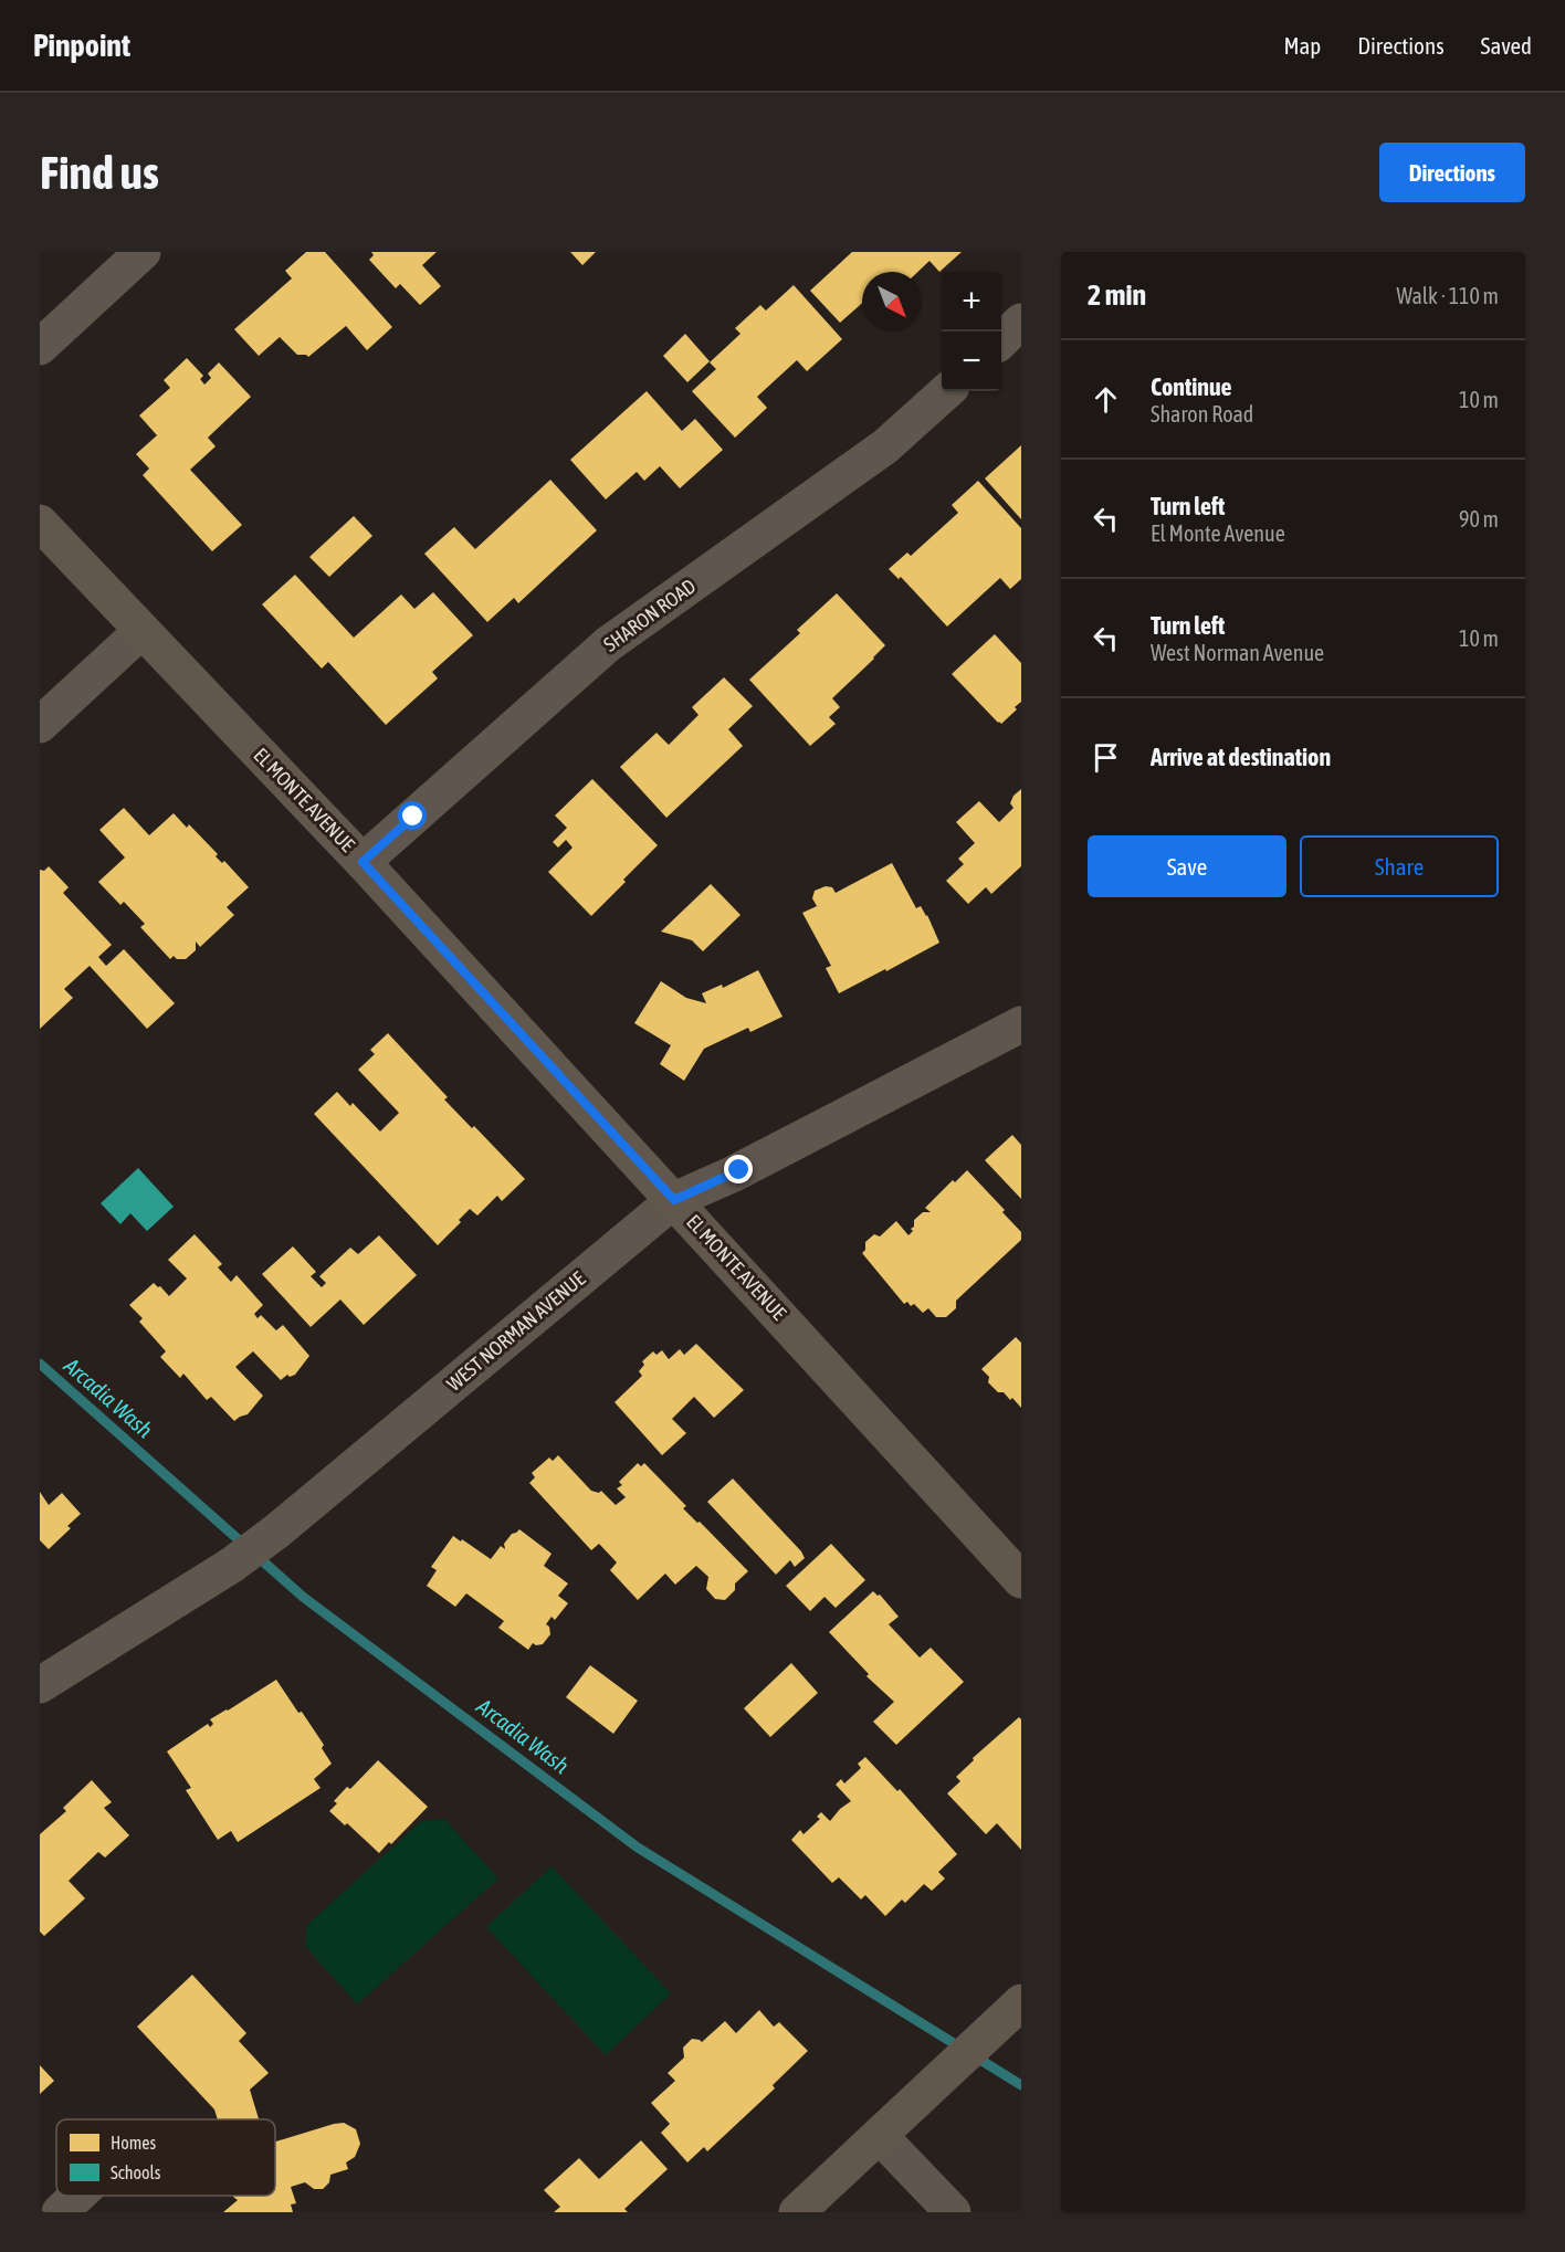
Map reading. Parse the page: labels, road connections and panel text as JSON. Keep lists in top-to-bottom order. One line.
{"streets":{"street":["SHARON ROAD","EL MONTE AVENUE","WEST NORMAN AVENUE"]},"crossings":[["SHARON ROAD","EL MONTE AVENUE"],["EL MONTE AVENUE","WEST NORMAN AVENUE"]],"water":["Arcadia Wash"],"legend":["Homes","Schools"],"north":"bottom right","page":{"header":"Pinpoint","nav":["Map","Directions","Saved"],"buttons":["Directions",["Save","Share"]],"title":"Find us","heading":["2 min","Walk · 110 m"],"map_buttons":["+","−"],"list":[["Continue","Sharon Road","10 m"],["Turn left","El Monte Avenue","90 m"],["Turn left","West Norman Avenue","10 m"],"Arrive at destination"]}}
